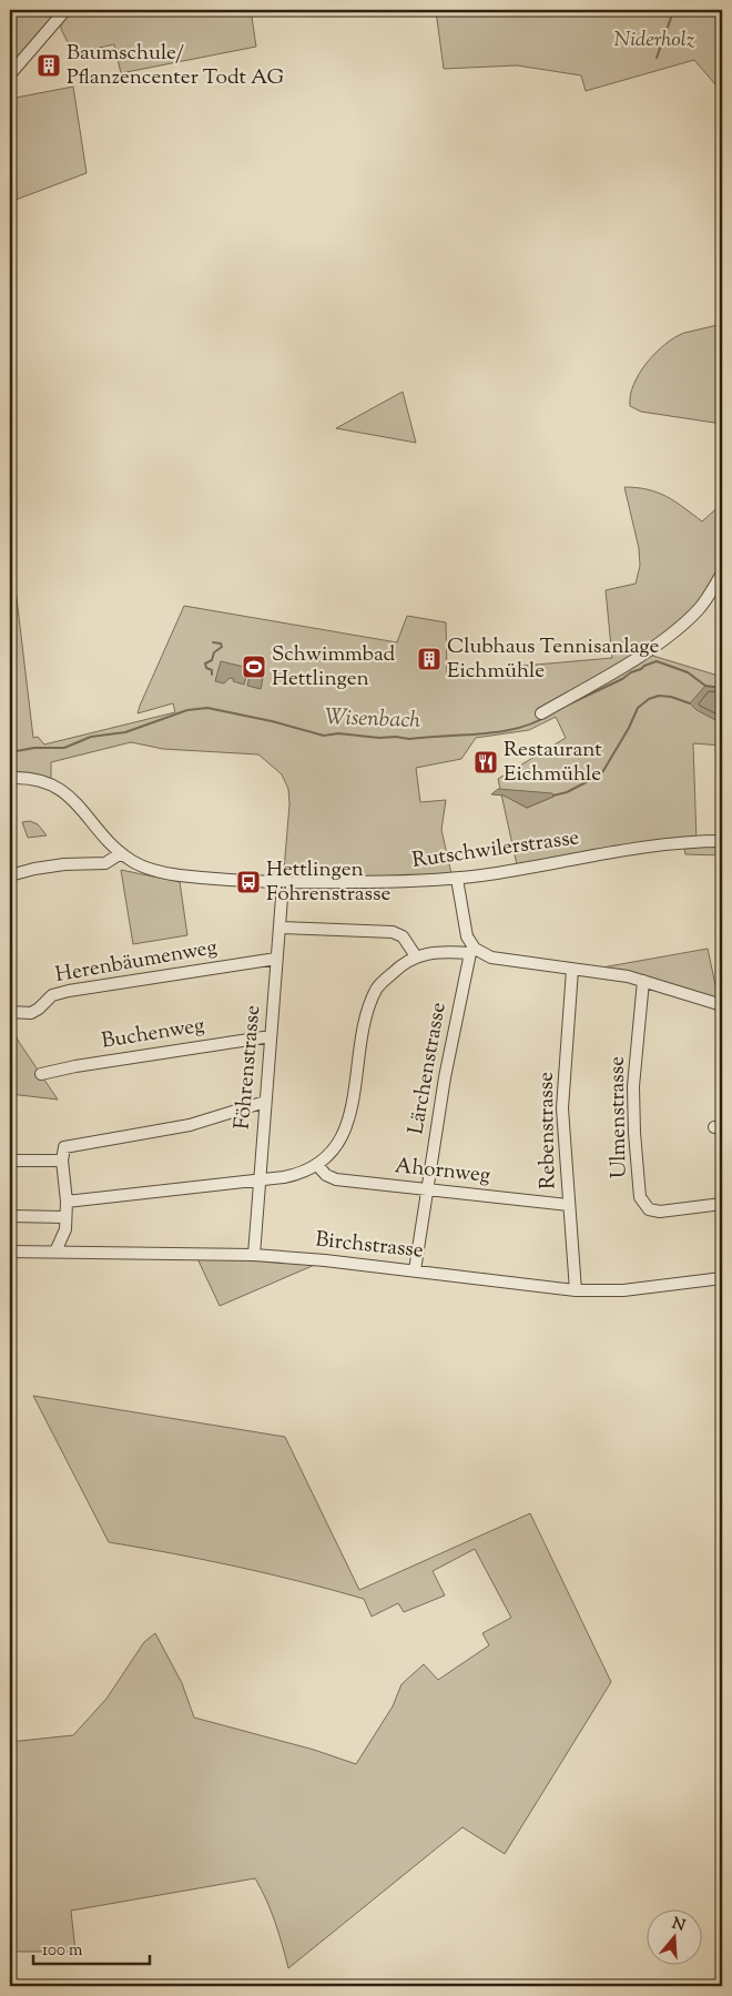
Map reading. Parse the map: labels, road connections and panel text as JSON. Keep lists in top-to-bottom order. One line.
{"streets":{"street":["Rutschwilerstrasse","Herenbäumenweg","Buchenweg","Föhrenstrasse","Lärchenstrasse","Ulmenstrasse","Rebenstrasse","Ahornweg","Birchstrasse"]},"crossings":[["Rutschwilerstrasse","Föhrenstrasse"],["Herenbäumenweg","Föhrenstrasse"],["Buchenweg","Föhrenstrasse"],["Föhrenstrasse","Birchstrasse"],["Lärchenstrasse","Ahornweg"],["Lärchenstrasse","Birchstrasse"],["Rebenstrasse","Ahornweg"],["Rebenstrasse","Birchstrasse"]],"water":["Wisenbach"],"parks":["Niderholz"],"places":{"building":["Baumschule/ Pflanzencenter Todt AG","Clubhaus Tennisanlage Eichmühle"],"sports":["Schwimmbad Hettlingen"],"restaurant":["Restaurant Eichmühle"],"bus stop":["Hettlingen Föhrenstrasse"]},"scale_bar":"100 m","north":"top"}
